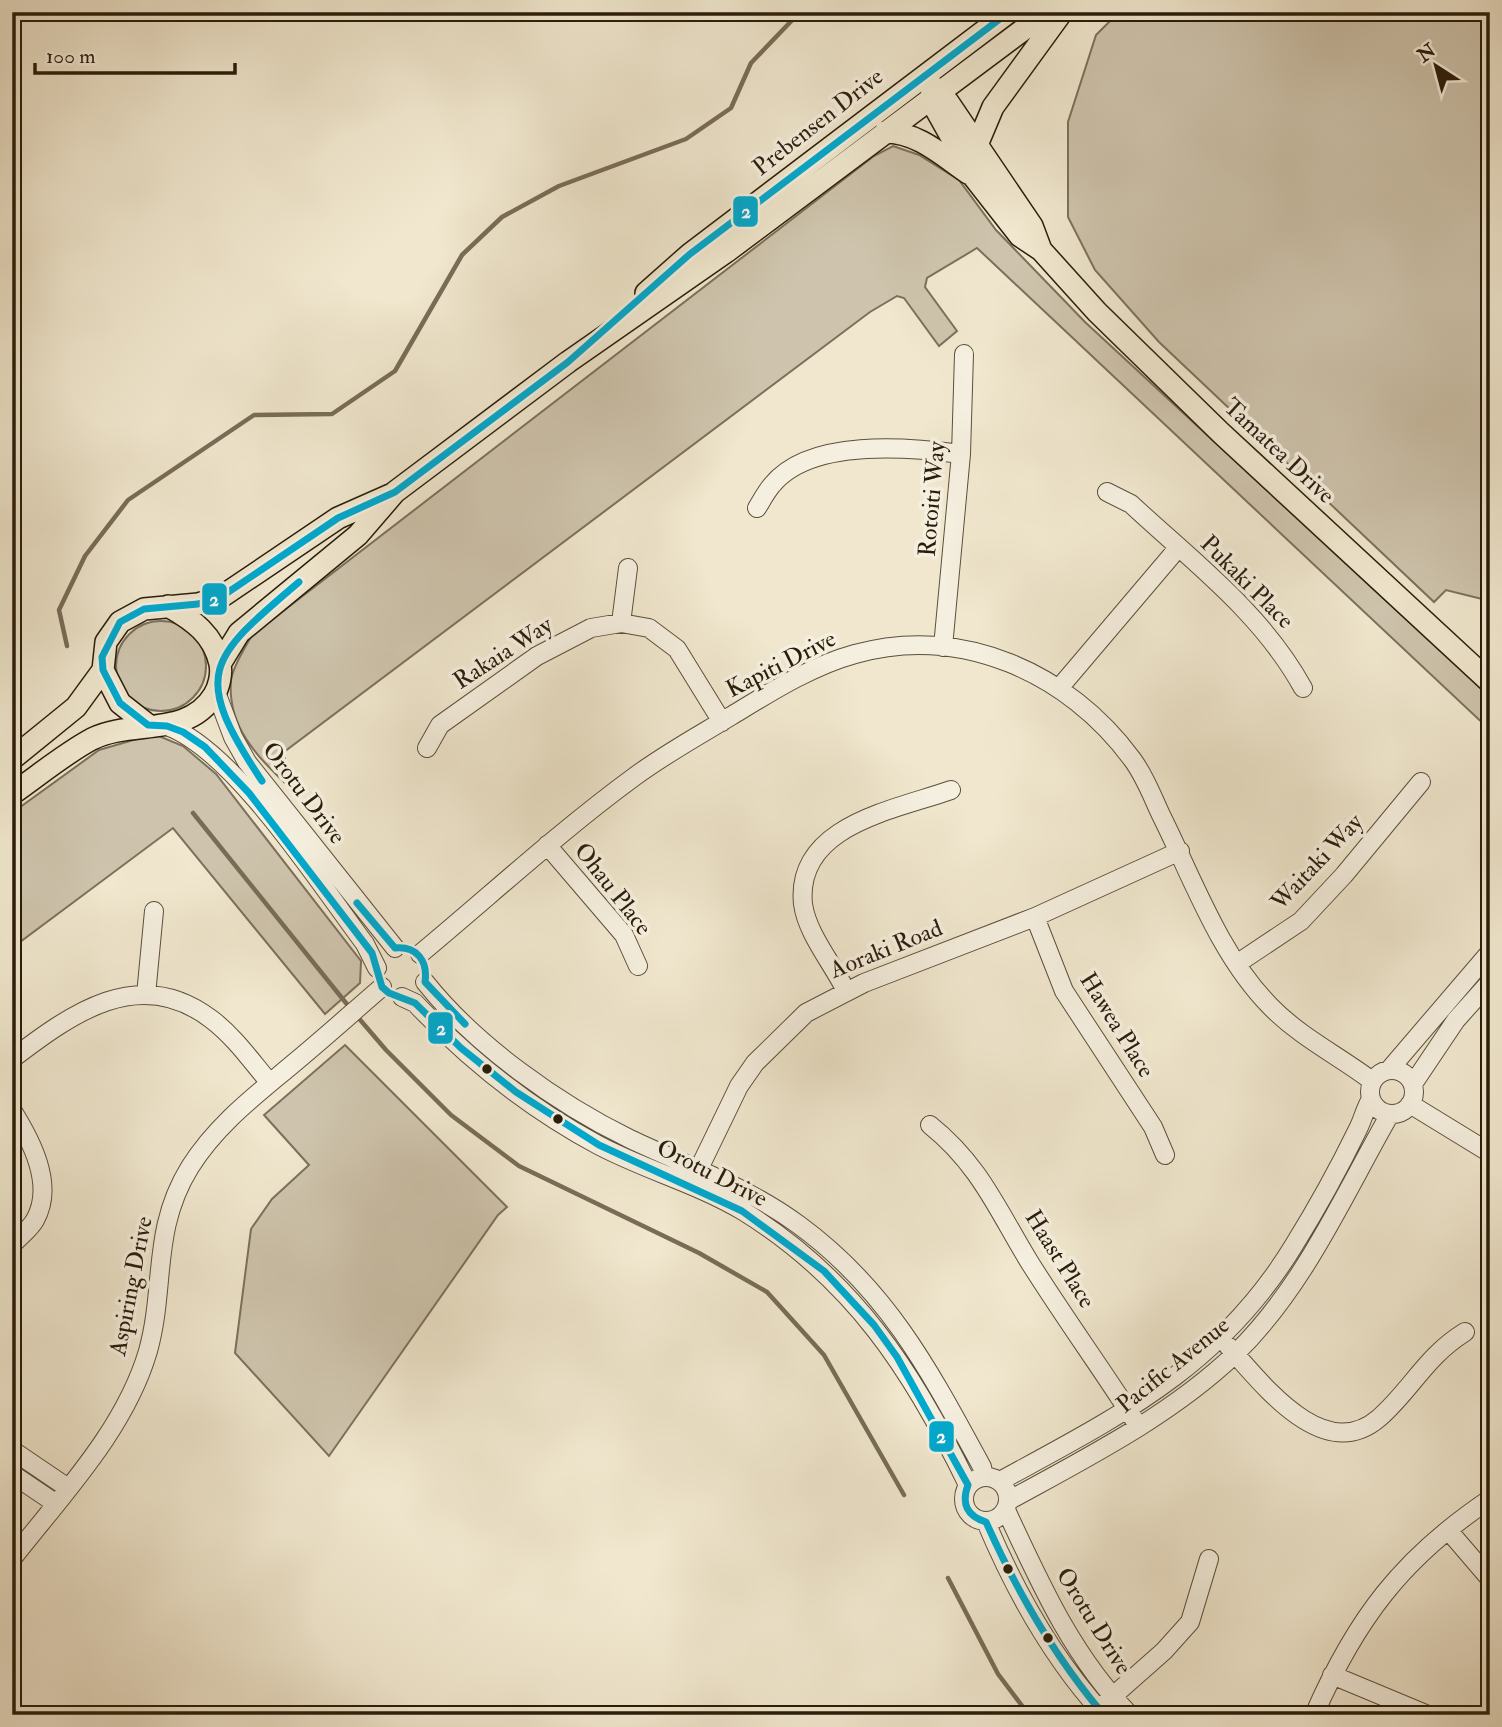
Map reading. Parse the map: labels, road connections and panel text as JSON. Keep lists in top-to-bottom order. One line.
{"streets":{"main road":["Prebensen Drive","Tamatea Drive"],"street":["Rotoiti Way","Pukaki Place","Rakaia Way","Kapiti Drive","Orotu Drive","Waitaki Way","Ohau Place","Aoraki Road","Hawea Place","Haast Place","Aspiring Drive","Pacific Avenue"]},"crossings":[["Prebensen Drive","Tamatea Drive"],["Prebensen Drive","Orotu Drive"],["Rotoiti Way","Kapiti Drive"],["Pukaki Place","Kapiti Drive"],["Rakaia Way","Kapiti Drive"],["Kapiti Drive","Orotu Drive"],["Kapiti Drive","Waitaki Way"],["Kapiti Drive","Ohau Place"],["Kapiti Drive","Aoraki Road"],["Kapiti Drive","Aspiring Drive"],["Kapiti Drive","Pacific Avenue"],["Orotu Drive","Aoraki Road"],["Orotu Drive","Aspiring Drive"],["Orotu Drive","Pacific Avenue"],["Aoraki Road","Hawea Place"],["Haast Place","Pacific Avenue"]],"lines":["transit line 2"],"scale_bar":"100 m","north":"top left"}
